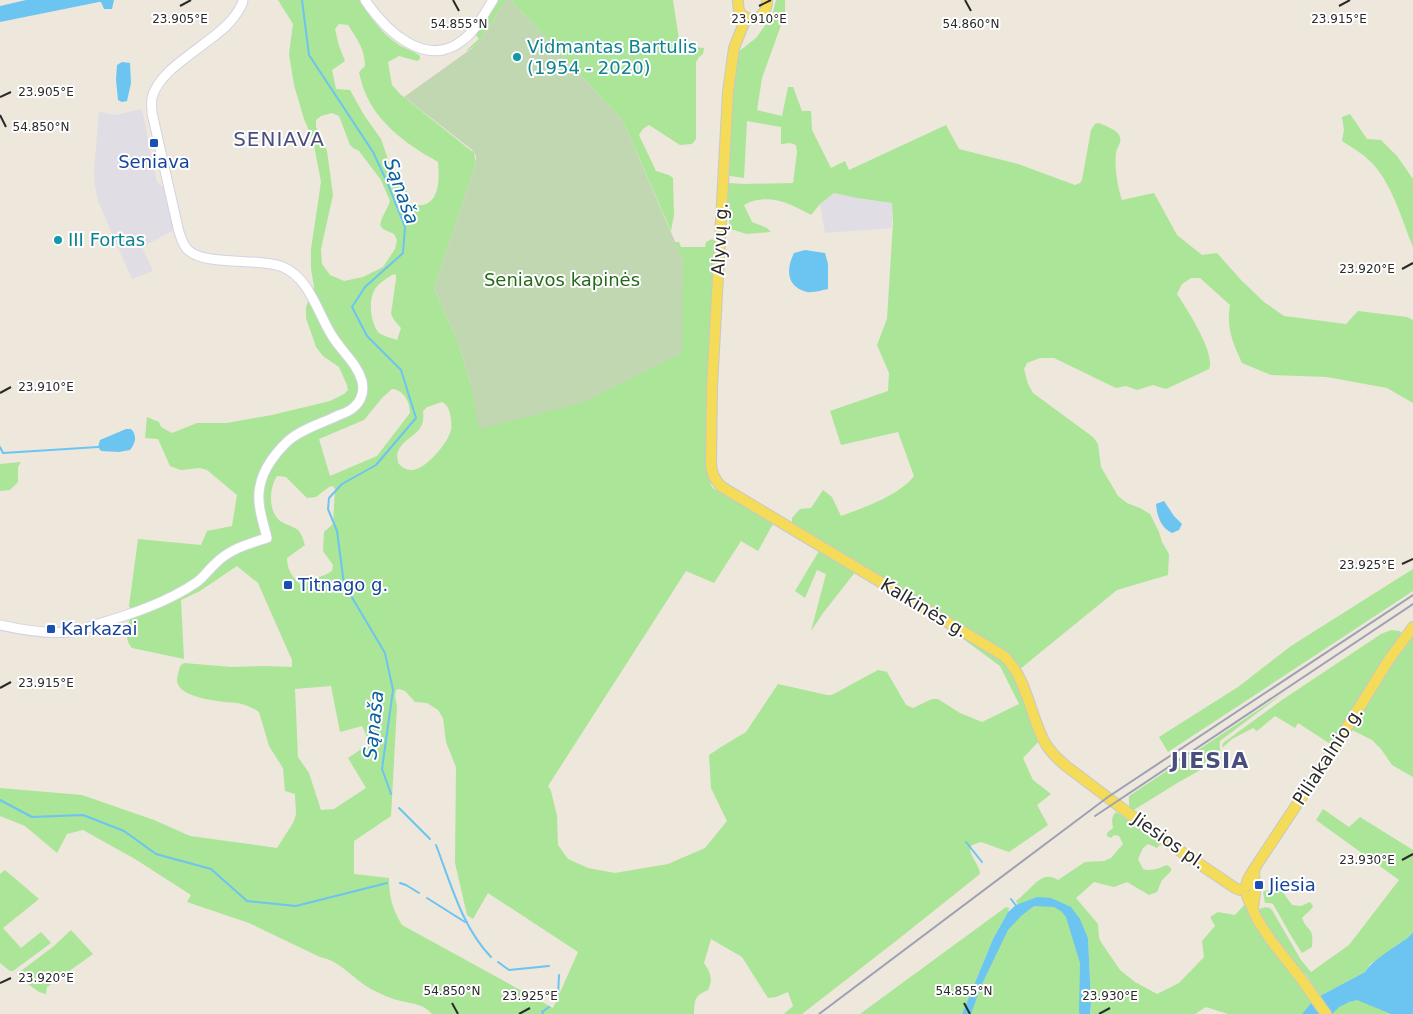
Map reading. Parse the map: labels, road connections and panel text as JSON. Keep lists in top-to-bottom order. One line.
{"streets":{"main road":["Alyvų g.","Kalkinės g.","Piliakalnio g.","Jiesios pl."]},"crossings":[["Alyvų g.","Kalkinės g."],["Kalkinės g.","Jiesios pl."],["Piliakalnio g.","Jiesios pl."]],"districts":["SENIAVA","JIESIA"],"water":["Sąnaša"],"parks":["Seniavos kapinės"],"places":{"other":["Vidmantas Bartulis (1954 - 2020)","III Fortas"],"transit":["Seniava","Titnago g.","Karkazai","Jiesia"]},"coordinates":["23.905°E","23.915°E","23.910°E","54.855°N","54.860°N","54.850°N","23.920°E","23.925°E","23.930°E"]}
